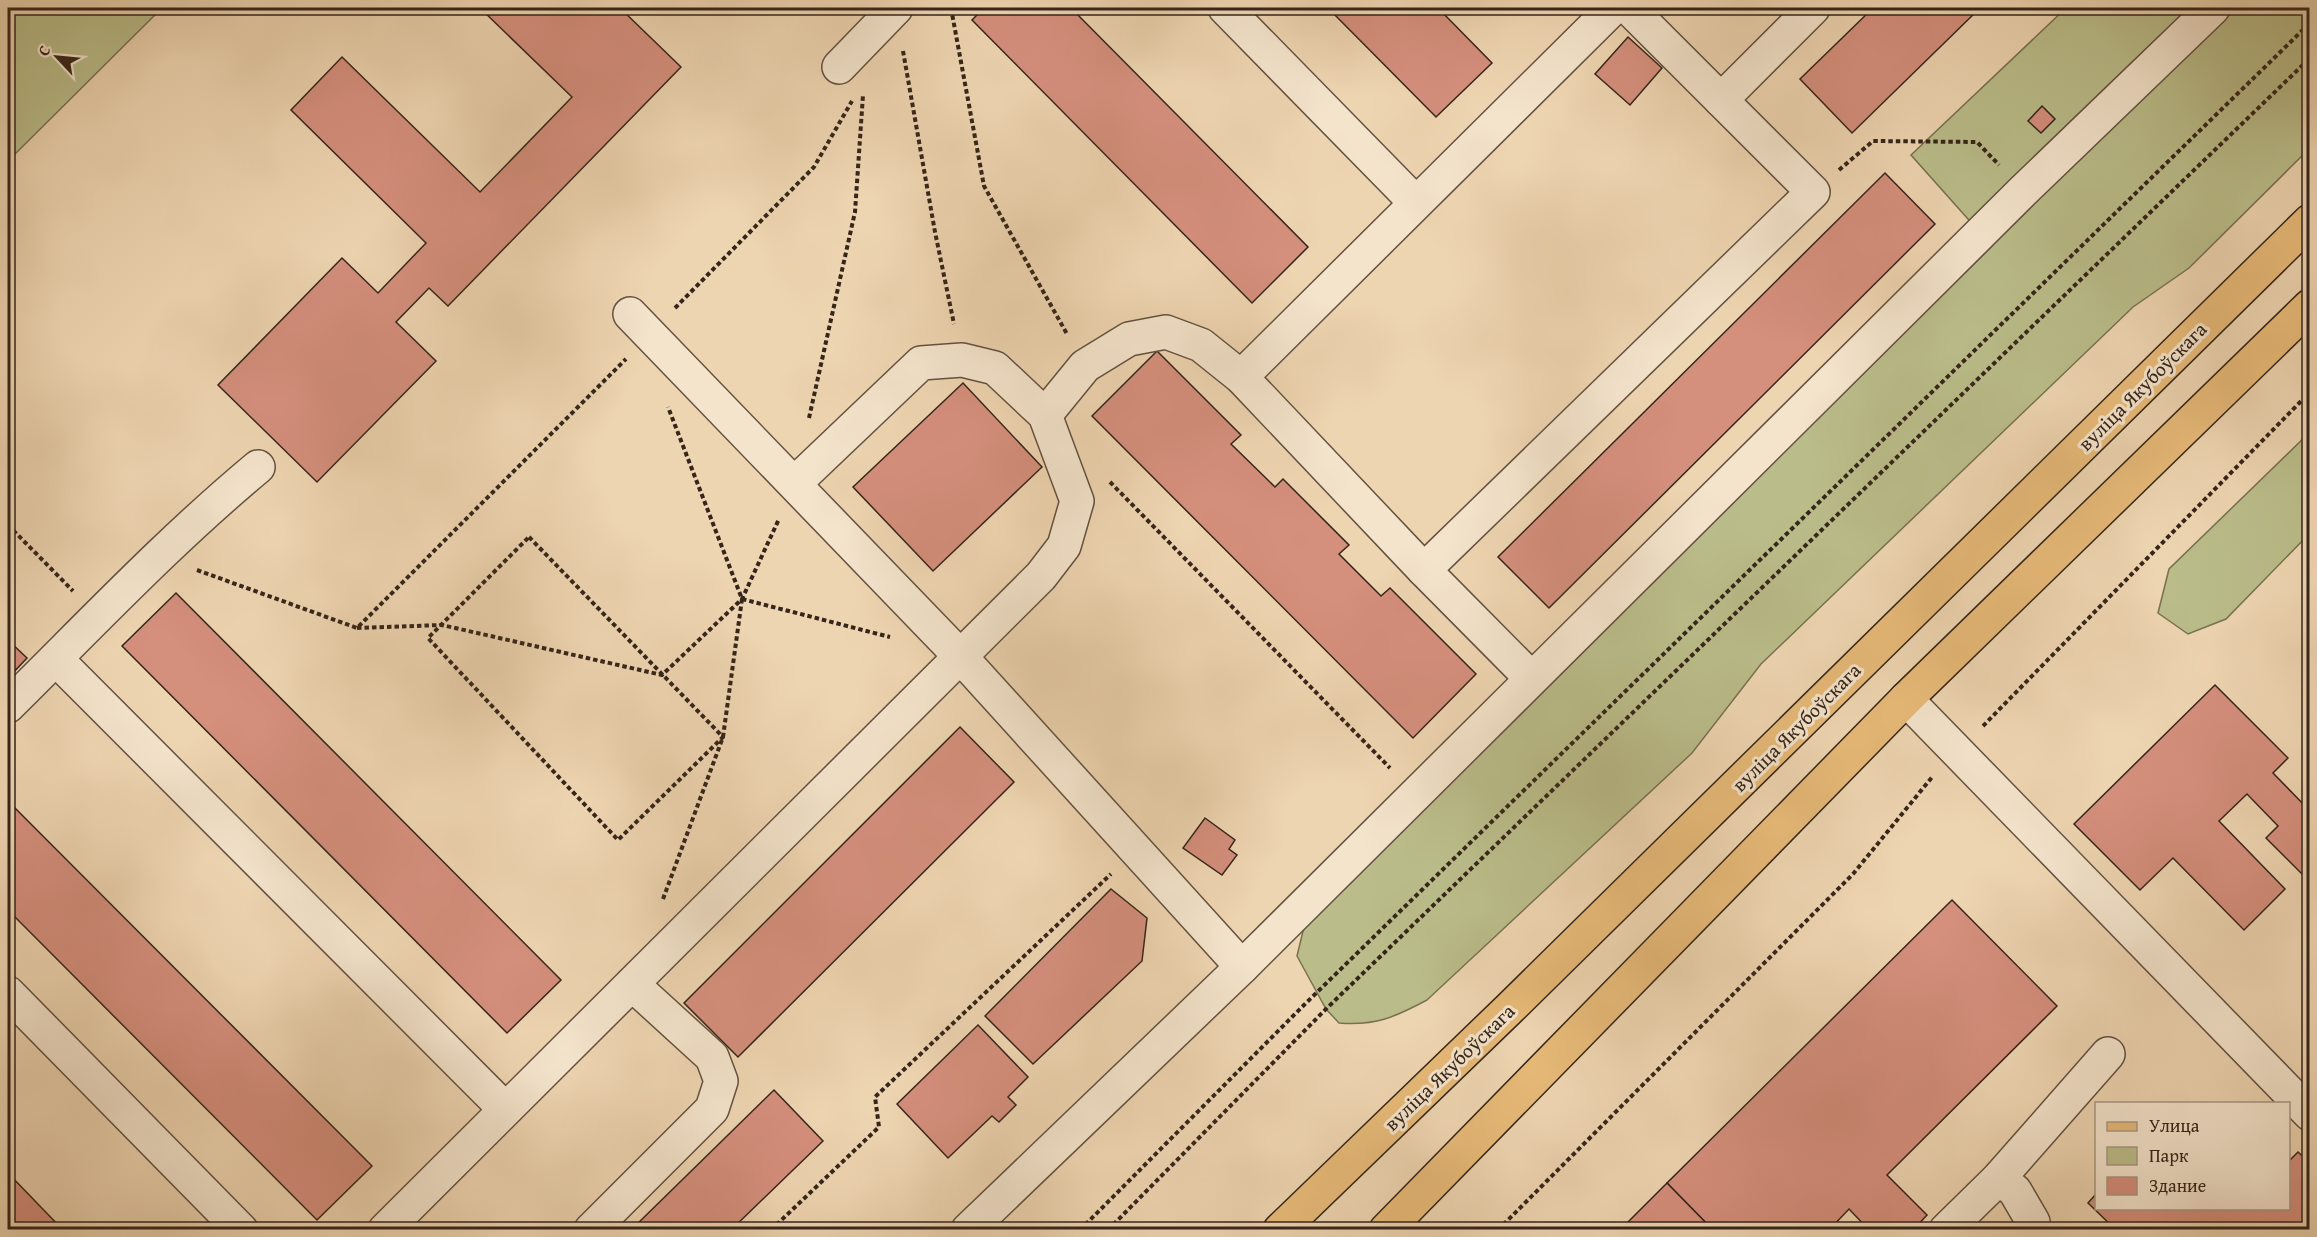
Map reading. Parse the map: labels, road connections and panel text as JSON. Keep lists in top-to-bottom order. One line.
{"streets":{"main road":["вуліца Якубоўскага"]},"legend":["Улица","Парк","Здание"],"north":"top left"}
